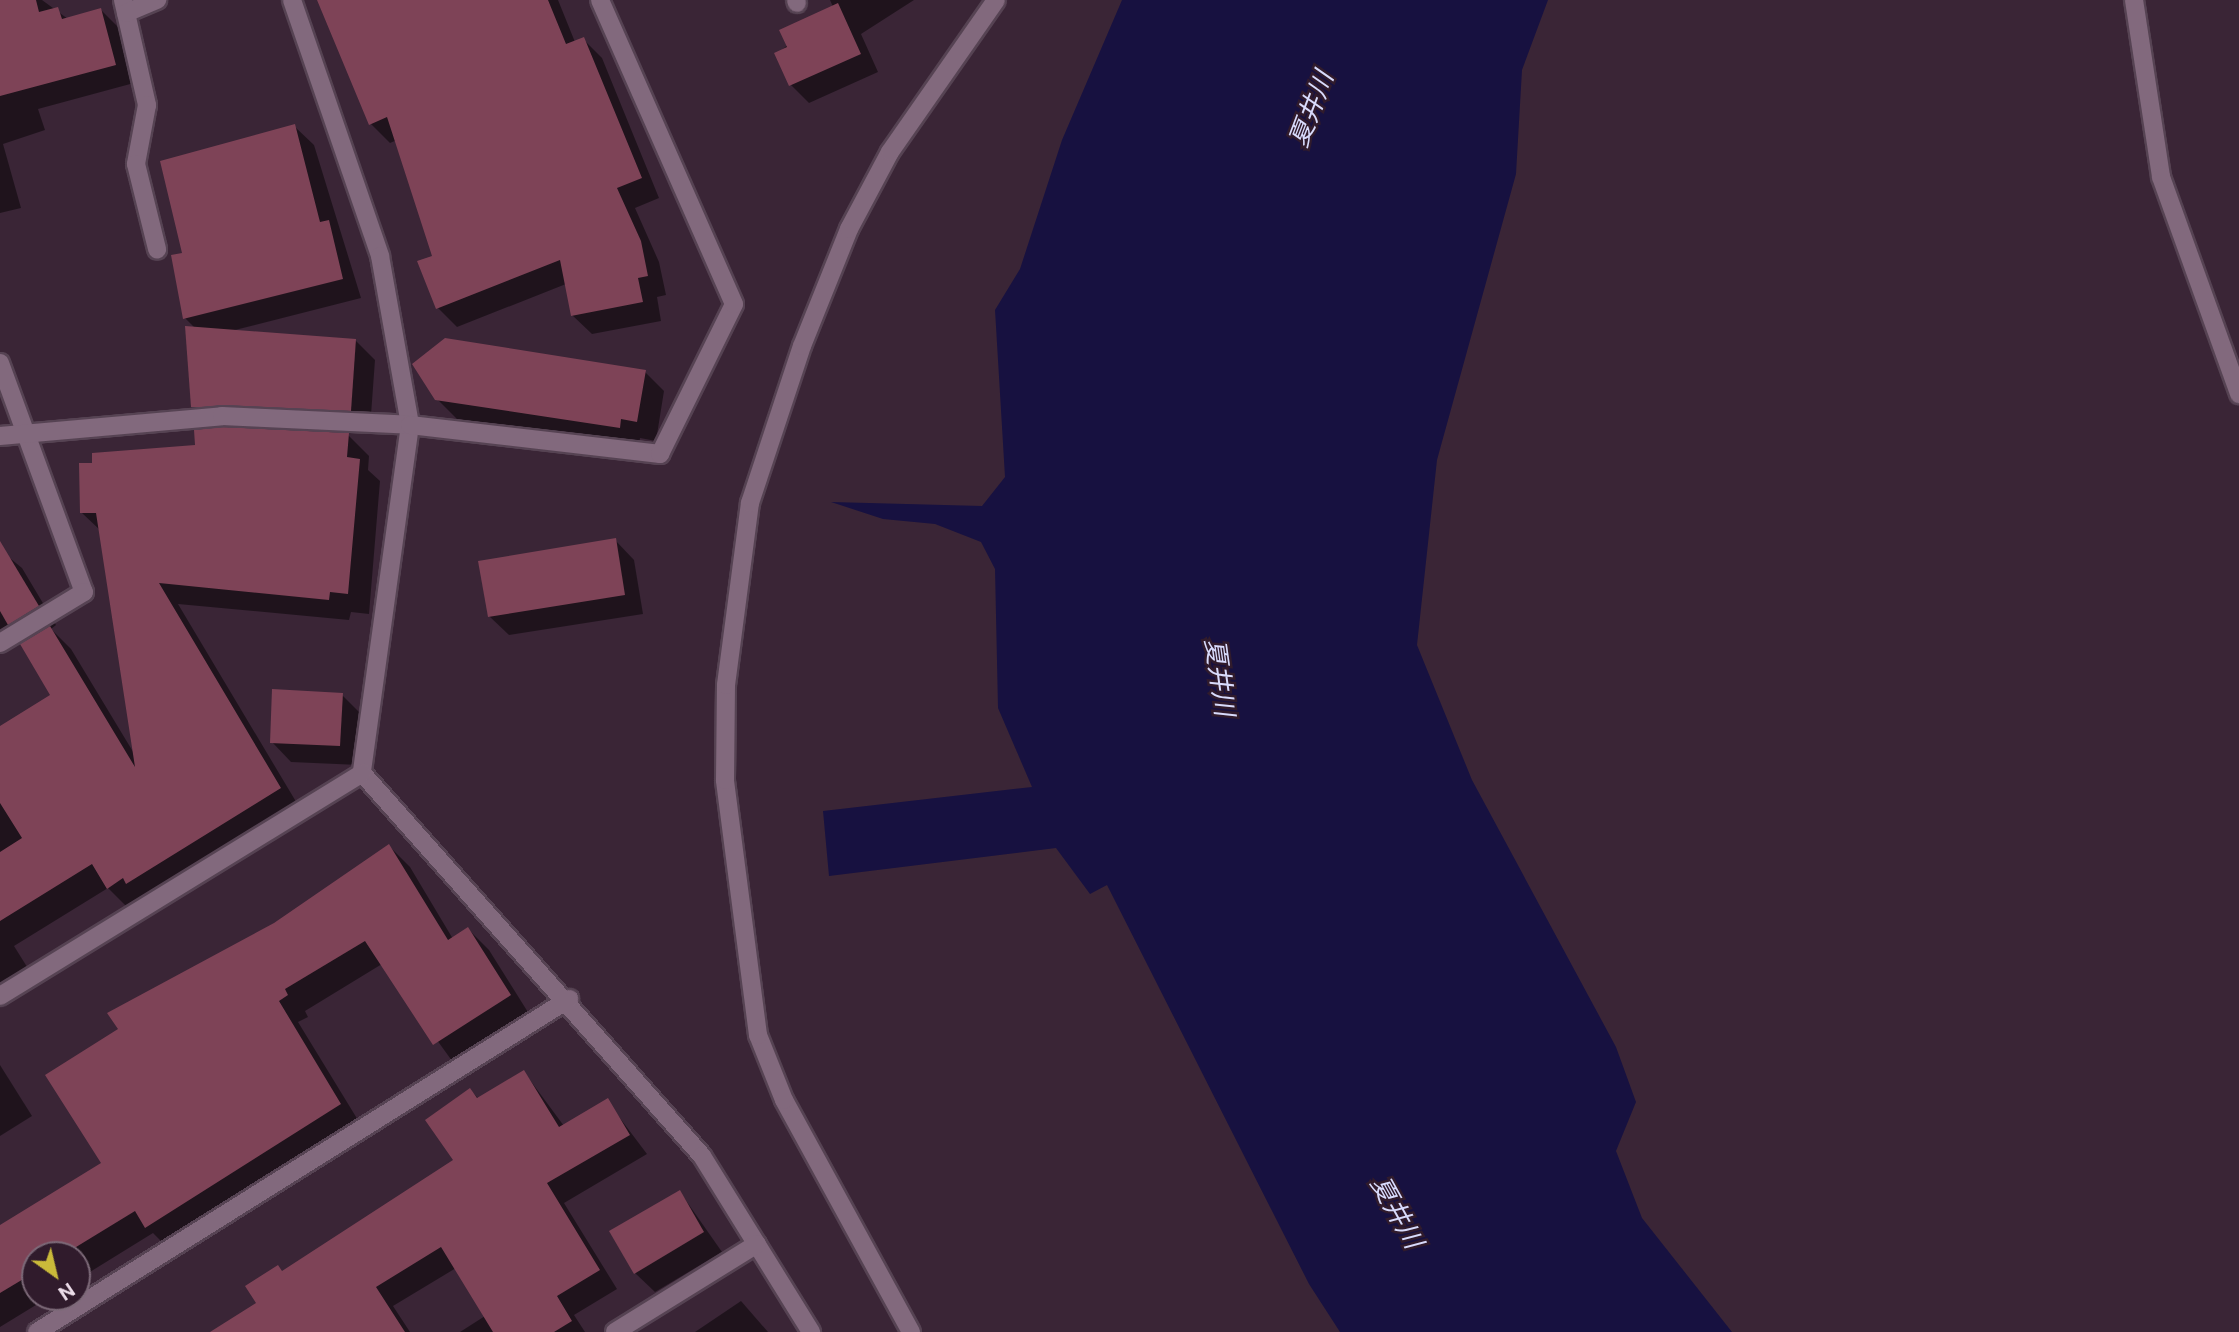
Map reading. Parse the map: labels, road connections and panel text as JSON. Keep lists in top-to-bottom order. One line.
{"water":["夏井川"],"north":"bottom right"}
